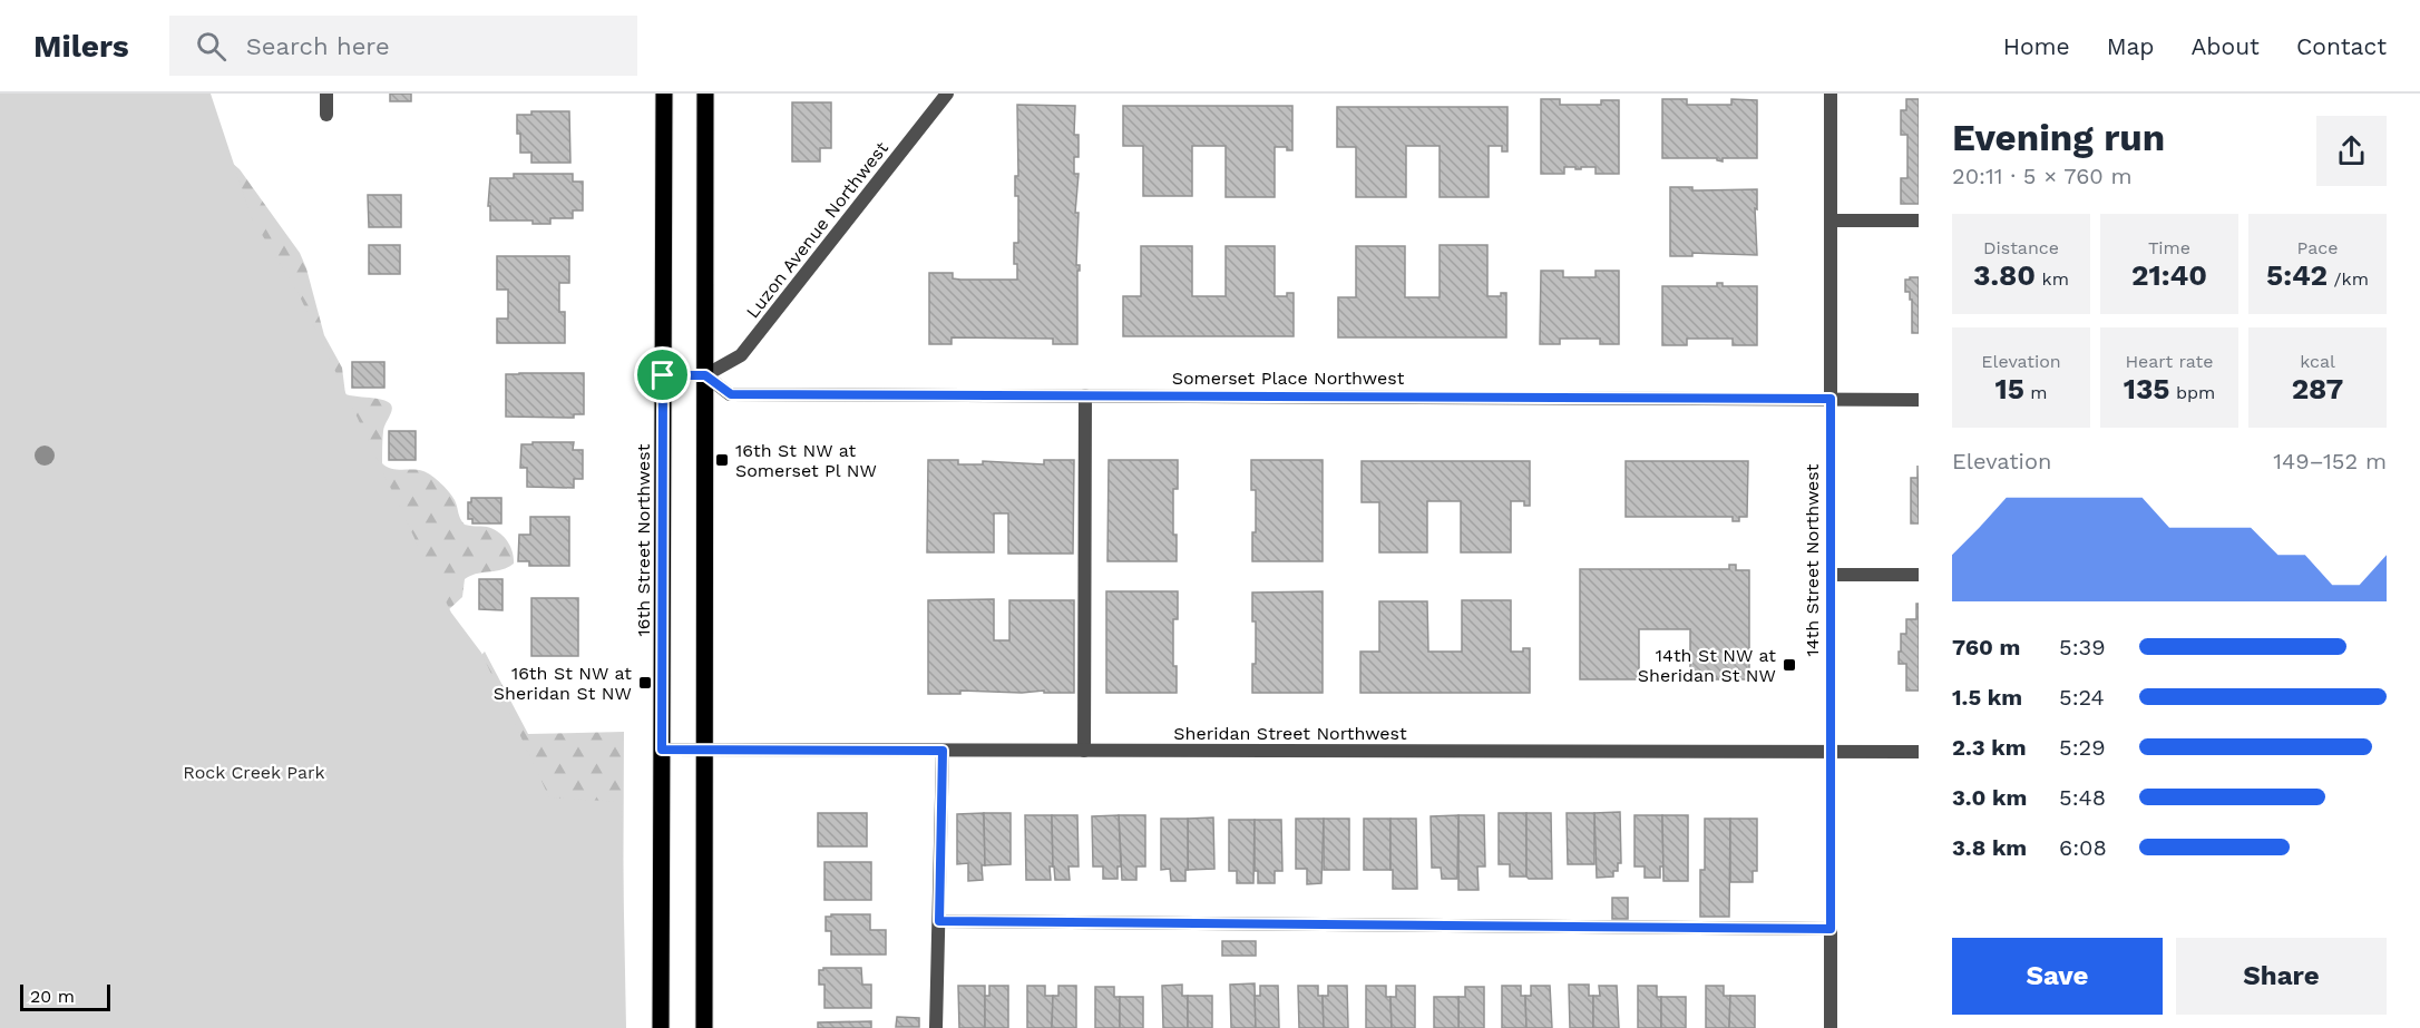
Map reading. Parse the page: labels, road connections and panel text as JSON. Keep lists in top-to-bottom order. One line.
{"streets":{"main road":["16th Street Northwest"],"street":["Luzon Avenue Northwest","Somerset Place Northwest","14th Street Northwest","Sheridan Street Northwest"]},"crossings":[["Luzon Avenue Northwest","Somerset Place Northwest"],["Somerset Place Northwest","14th Street Northwest"],["16th Street Northwest","Sheridan Street Northwest"],["14th Street Northwest","Sheridan Street Northwest"]],"parks":["Rock Creek Park"],"places":{"transit":["16th St NW at Somerset Pl NW","14th St NW at Sheridan St NW","16th St NW at Sheridan St NW"]},"scale_bar":"20 m","page":{"header":"Milers","search":"Search here","nav":["Home","Map","About","Contact"],"heading":["Evening run","20:11 · 5 × 760 m"],"stats":[["Distance","3.80 km"],["Time","21:40"],["Pace","5:42 /km"],["Elevation","15 m"],["Heart rate","135 bpm"],["kcal","287"]],"chart":["Elevation","149–152 m"],"list":[{"name":"760 m","note":"5:39"},{"name":"1.5 km","note":"5:24"},{"name":"2.3 km","note":"5:29"},{"name":"3.0 km","note":"5:48"},{"name":"3.8 km","note":"6:08"}],"buttons":["Save","Share"],"scale":"20 m"}}
